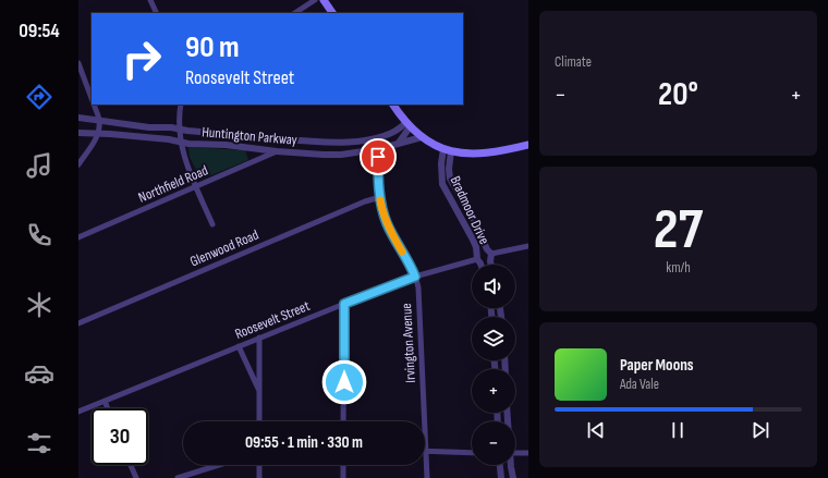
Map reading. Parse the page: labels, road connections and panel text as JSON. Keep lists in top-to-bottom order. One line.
{"streets":{"street":["Huntington Parkway","Northfield Road","Bradmoor Drive","Glenwood Road","Roosevelt Street","Irvington Avenue"]},"crossings":[["Huntington Parkway","Northfield Road"],["Huntington Parkway","Irvington Avenue"],["Bradmoor Drive","Roosevelt Street"],["Glenwood Road","Irvington Avenue"],["Roosevelt Street","Irvington Avenue"]],"page":{"tabs":"09:54","tile":["Climate",["27","km/h"]],"turn":["90 m","Roosevelt Street"],"heat":["−","20°","+"],"map_buttons":["+","−"],"song":["Paper Moons","Ada Vale"],"limit":"30","trip":"09:55 · 1 min · 330 m"}}
